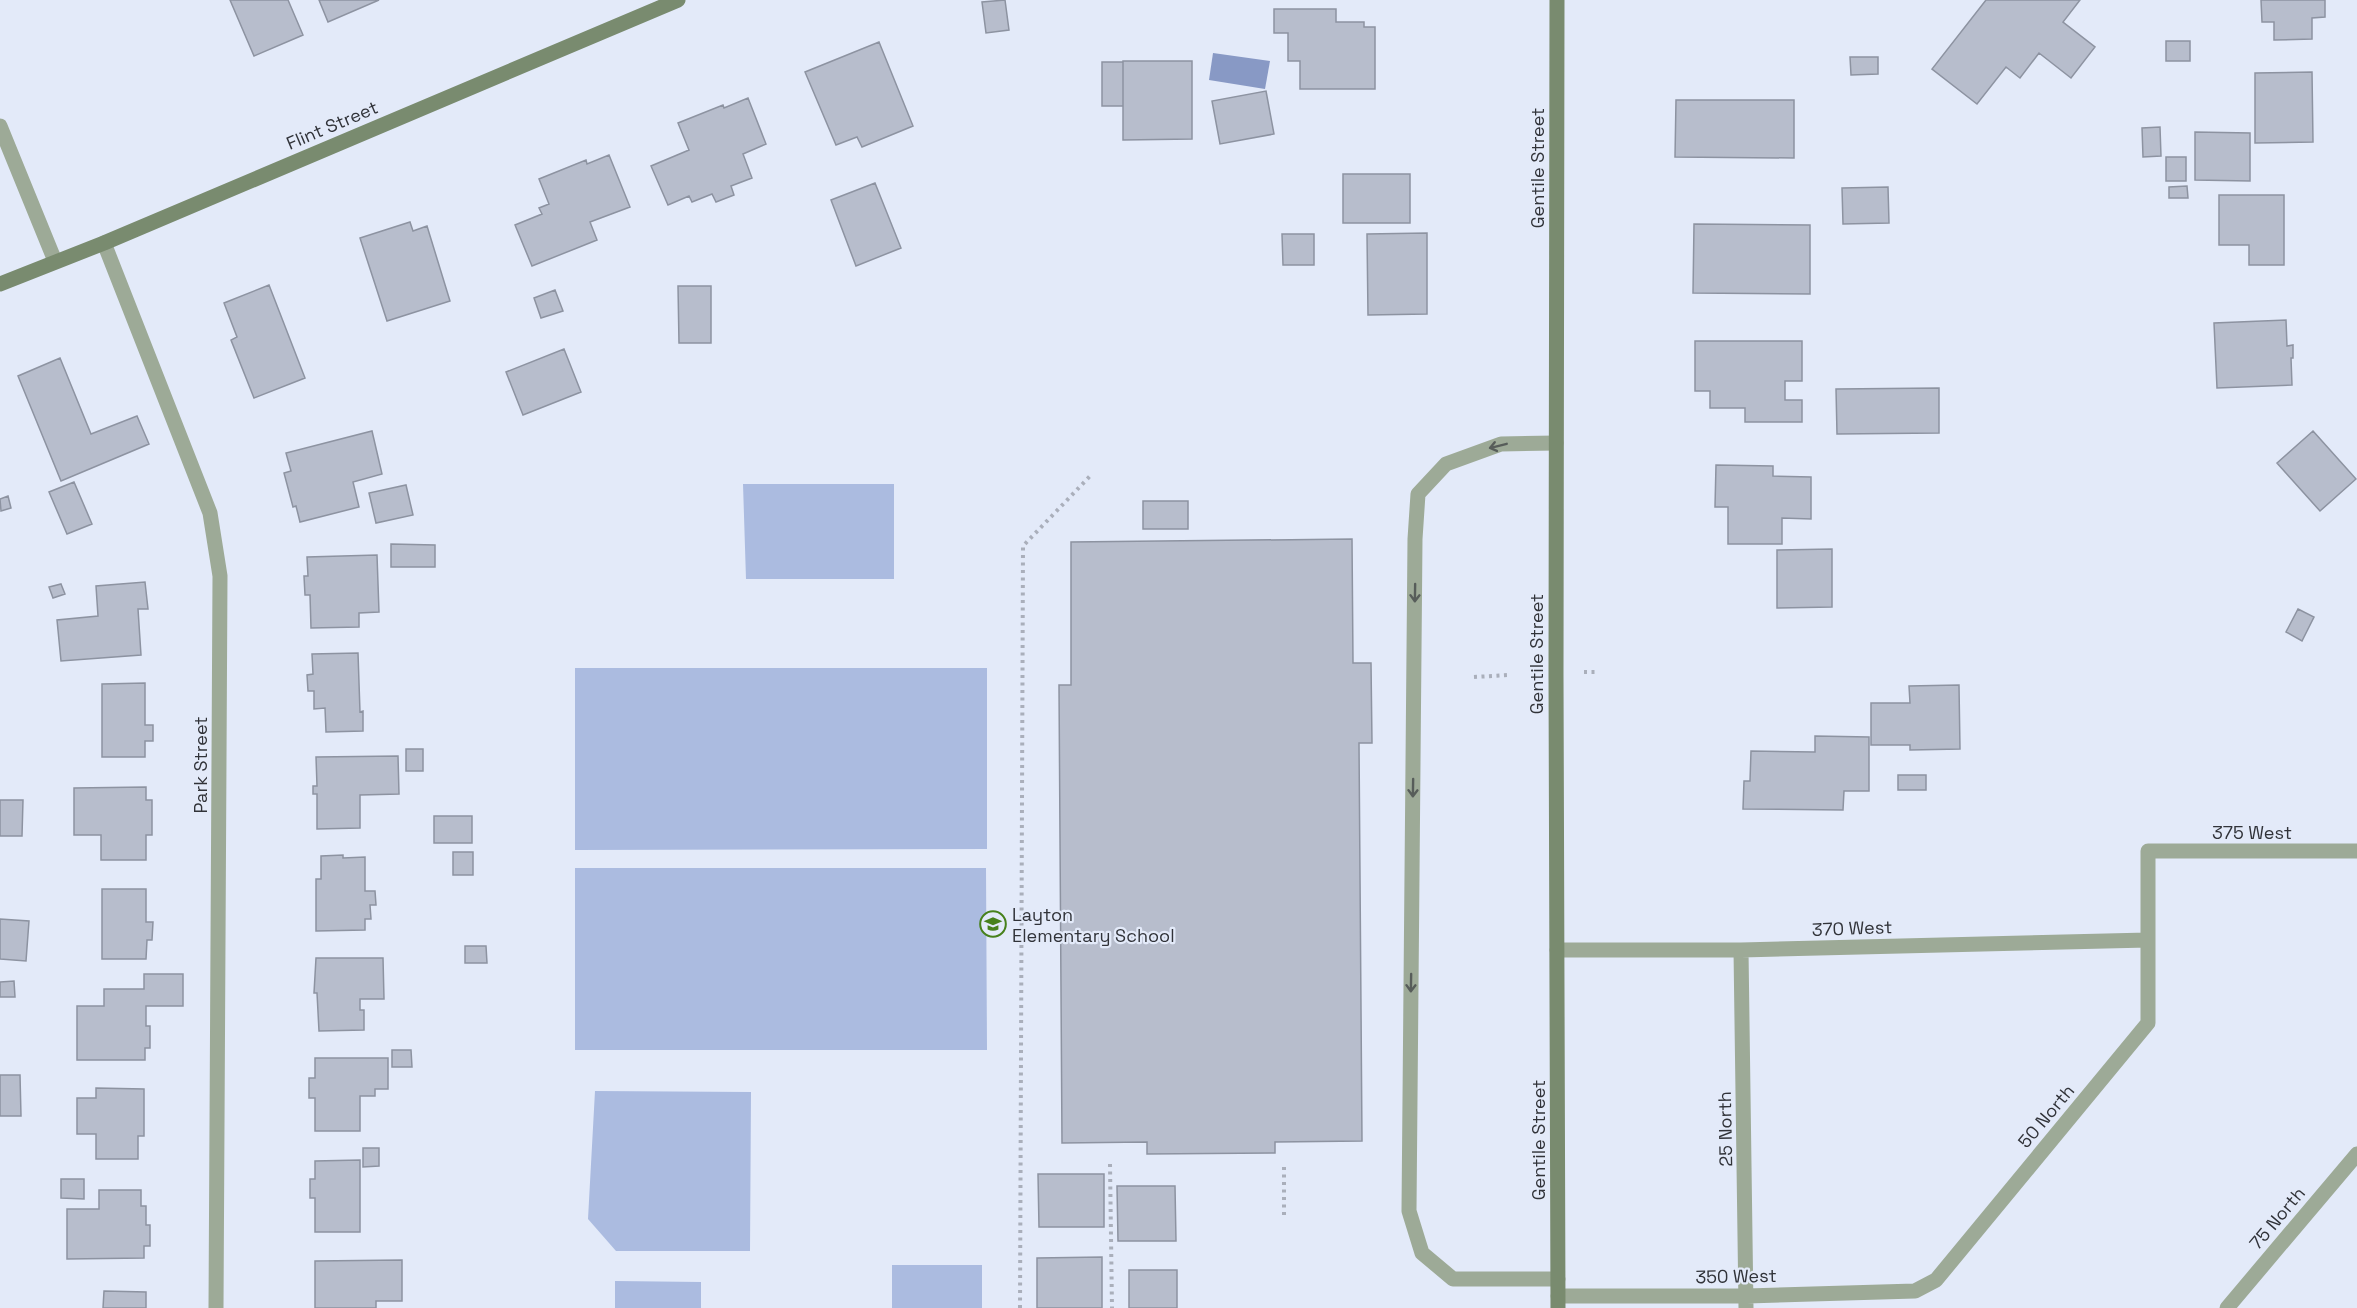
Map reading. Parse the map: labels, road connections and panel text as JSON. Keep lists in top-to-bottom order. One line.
{"streets":{"main road":["Flint Street","Gentile Street"],"street":["Park Street","375 West","370 West","50 North","25 North","75 North","350 West"]},"crossings":[["Flint Street","Park Street"],["Gentile Street","370 West"],["Gentile Street","350 West"],["375 West","50 North"],["370 West","50 North"],["370 West","25 North"],["50 North","350 West"],["25 North","350 West"]],"places":{"school or university":["Layton Elementary School"]}}
